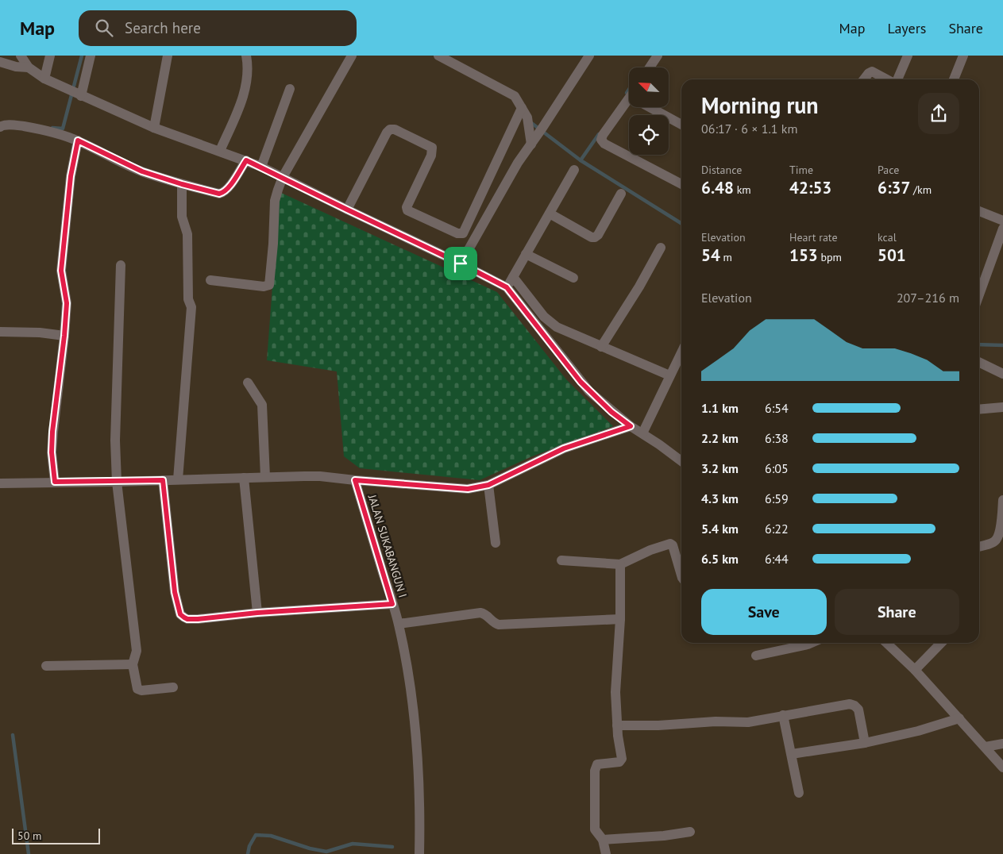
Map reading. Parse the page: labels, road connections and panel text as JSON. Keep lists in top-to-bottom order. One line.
{"streets":{"street":["JALAN SUKABANGUN I"]},"scale_bar":"50 m","north":"top left","page":{"header":"Map","search":"Search here","nav":["Map","Layers","Share"],"heading":["Morning run","06:17 · 6 × 1.1 km"],"stats":[["Distance","6.48 km"],["Time","42:53"],["Pace","6:37 /km"],["Elevation","54 m"],["Heart rate","153 bpm"],["kcal","501"]],"chart":["Elevation","207–216 m"],"list":[{"name":"1.1 km","note":"6:54"},{"name":"2.2 km","note":"6:38"},{"name":"3.2 km","note":"6:05"},{"name":"4.3 km","note":"6:59"},{"name":"5.4 km","note":"6:22"},{"name":"6.5 km","note":"6:44"}],"buttons":["Save","Share"],"scale":"50 m"}}
